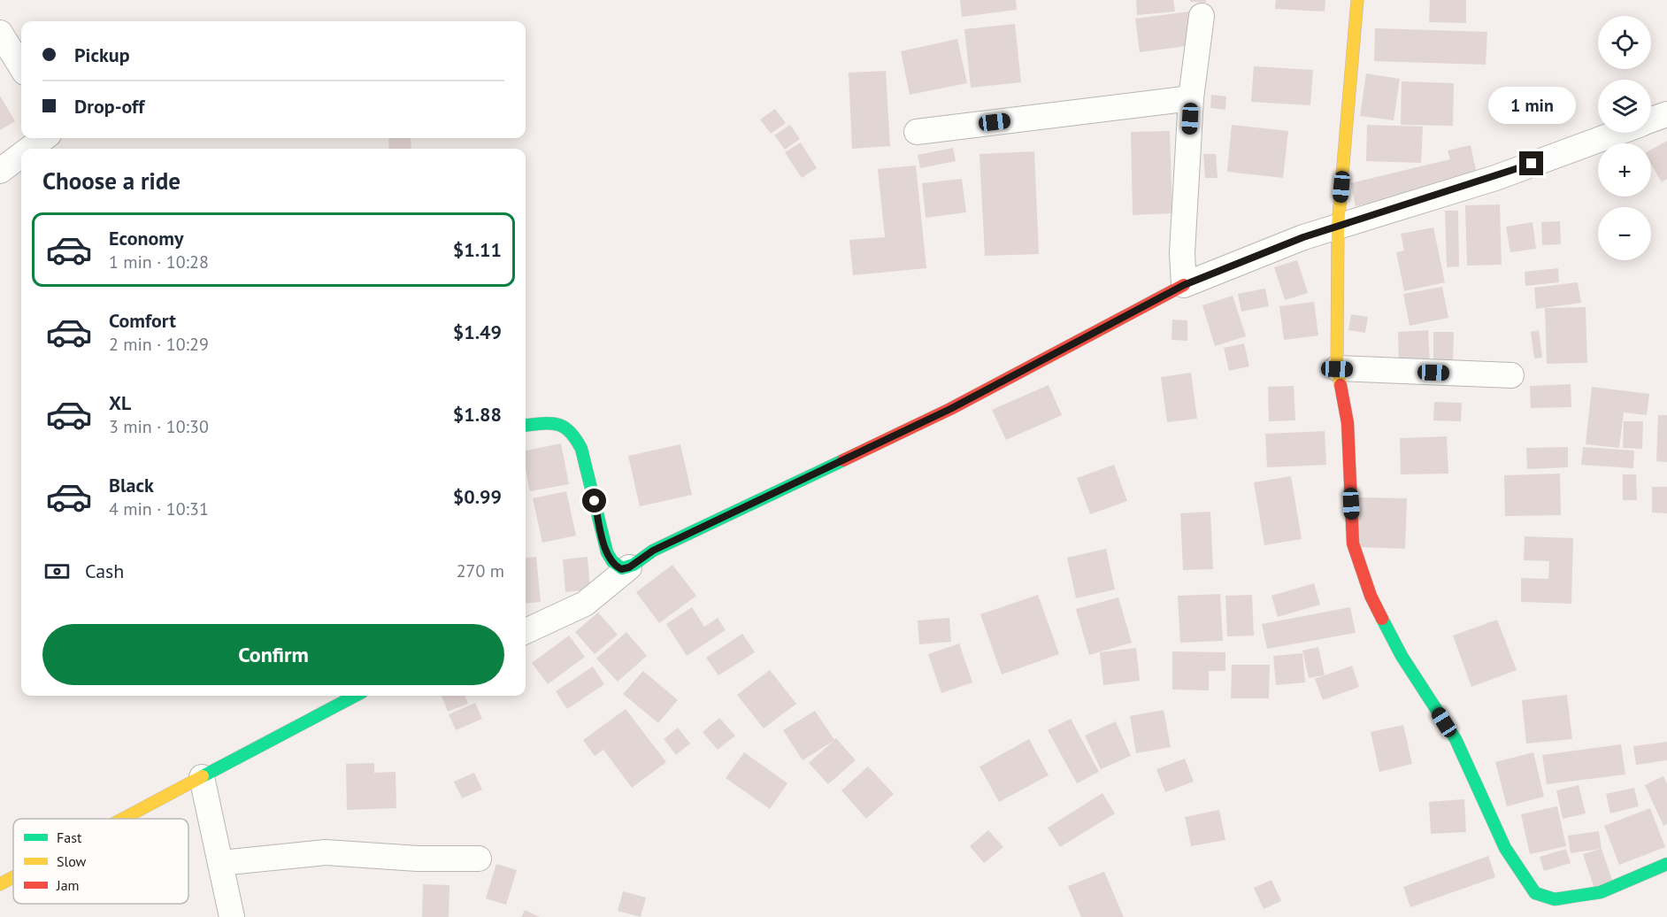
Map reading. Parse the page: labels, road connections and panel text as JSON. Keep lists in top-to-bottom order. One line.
{"legend":["Fast","Slow","Jam"],"page":{"map_buttons":["+","−"],"banner":["Pickup","Drop-off"],"bubble":"1 min","heading":"Choose a ride","list":[{"name":"Economy","note":"1 min · 10:28","value":"$1.11"},{"name":"Comfort","note":"2 min · 10:29","value":"$1.49"},{"name":"XL","note":"3 min · 10:30","value":"$1.88"},{"name":"Black","note":"4 min · 10:31","value":"$0.99"}],"pay":["Cash","270 m"],"buttons":"Confirm"}}
